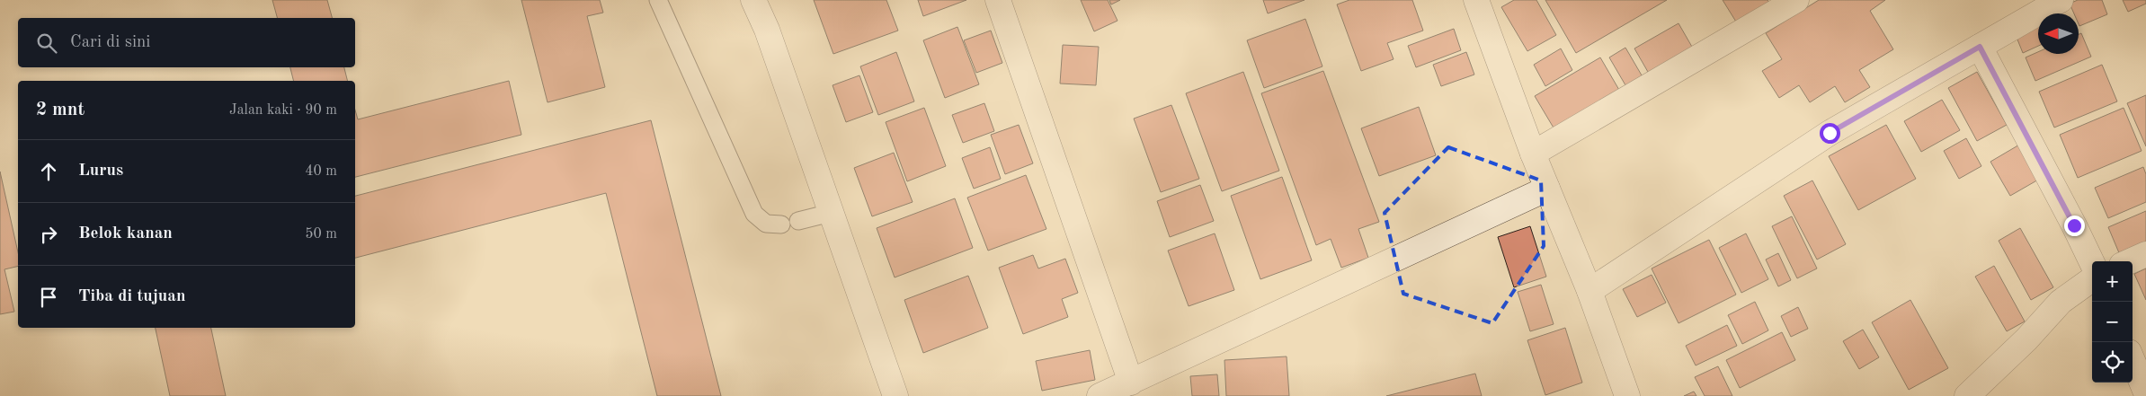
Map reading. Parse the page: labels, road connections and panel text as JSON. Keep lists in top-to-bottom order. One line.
{"north":"left","page":{"search":"Cari di sini","heading":["2 mnt","Jalan kaki · 90 m"],"list":[["Lurus","40 m"],["Belok kanan","50 m"],"Tiba di tujuan"],"map_buttons":["+","−"]}}
